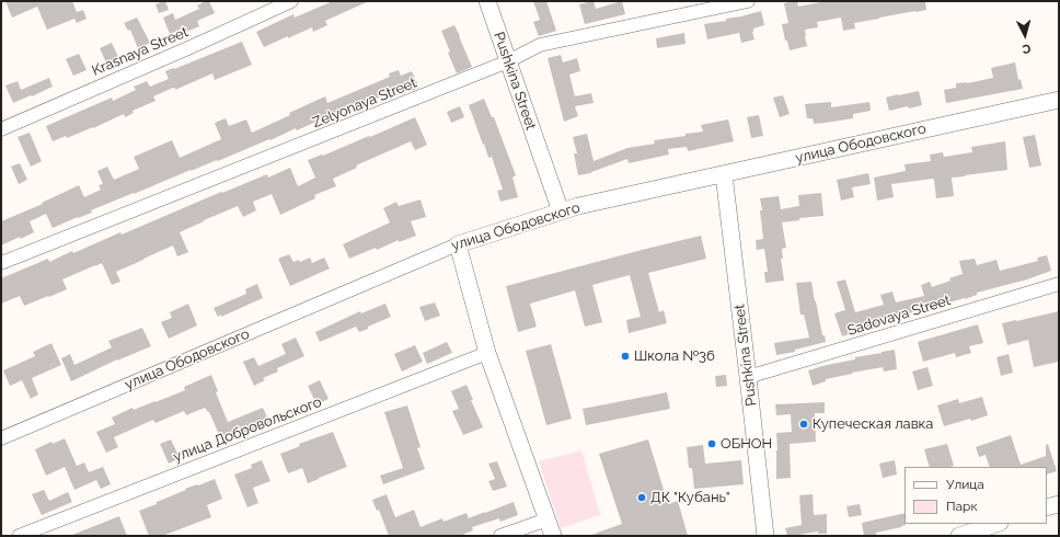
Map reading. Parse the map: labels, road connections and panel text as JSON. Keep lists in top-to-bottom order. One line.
{"streets":{"street":["Krasnaya Street","Pushkina Street","Zelyonaya Street","улица Ободовского","Sadovaya Street","улица Добровольского"]},"crossings":[["Pushkina Street","Zelyonaya Street"],["Pushkina Street","улица Ободовского"],["Pushkina Street","Sadovaya Street"]],"places":["Школа №36","Купеческая лавка","ОБНОН","ДК \"Кубань\""],"legend":["Улица","Парк"],"north":"bottom"}
